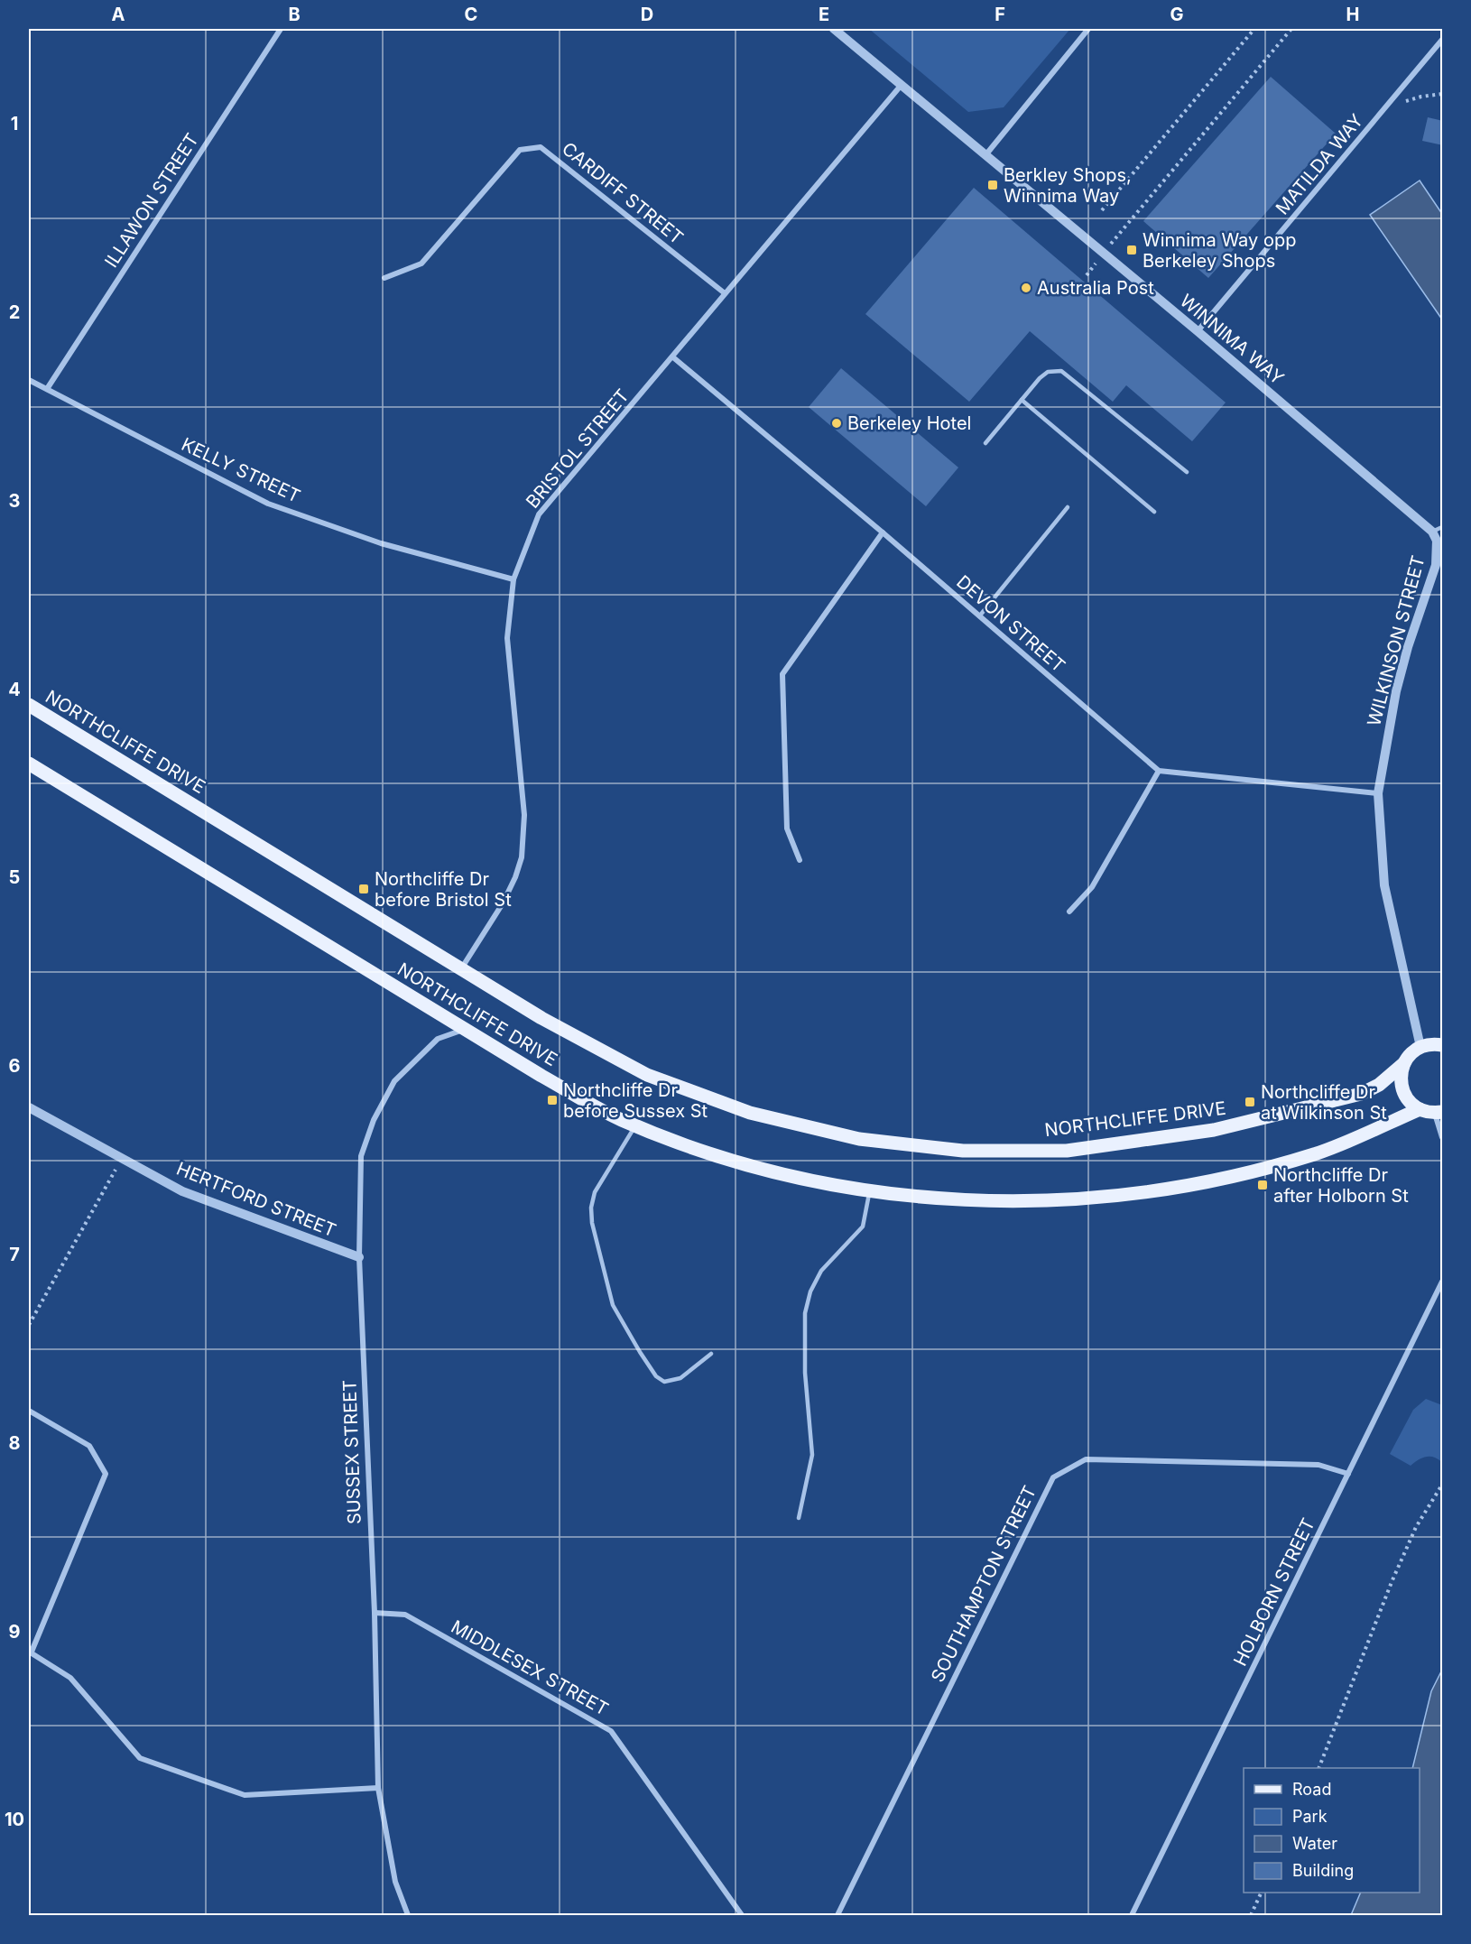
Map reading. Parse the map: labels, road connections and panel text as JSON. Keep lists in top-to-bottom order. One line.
{"streets":{"main road":["NORTHCLIFFE DRIVE"],"street":["MATILDA WAY","CARDIFF STREET","ILLAWON STREET","WINNIMA WAY","BRISTOL STREET","KELLY STREET","DEVON STREET","WILKINSON STREET","HERTFORD STREET","SUSSEX STREET","SOUTHAMPTON STREET","HOLBORN STREET","MIDDLESEX STREET"]},"crossings":[["MATILDA WAY","WINNIMA WAY"],["CARDIFF STREET","BRISTOL STREET"],["ILLAWON STREET","KELLY STREET"],["WINNIMA WAY","BRISTOL STREET"],["WINNIMA WAY","WILKINSON STREET"],["BRISTOL STREET","KELLY STREET"],["BRISTOL STREET","DEVON STREET"],["BRISTOL STREET","NORTHCLIFFE DRIVE"],["WILKINSON STREET","NORTHCLIFFE DRIVE"],["NORTHCLIFFE DRIVE","SUSSEX STREET"],["HERTFORD STREET","SUSSEX STREET"],["SUSSEX STREET","MIDDLESEX STREET"],["SOUTHAMPTON STREET","HOLBORN STREET"]],"places":{"transit":["Berkley Shops, Winnima Way","Winnima Way opp Berkeley Shops","Northcliffe Dr before Bristol St","Northcliffe Dr before Sussex St","Northcliffe Dr at Wilkinson St","Northcliffe Dr after Holborn St"],"other":["Australia Post","Berkeley Hotel"]},"legend":["Road","Park","Water","Building"],"grid":{"columns":["A","B","C","D","E","F","G","H"],"rows":["1","2","3","4","5","6","7","8","9","10"]}}
